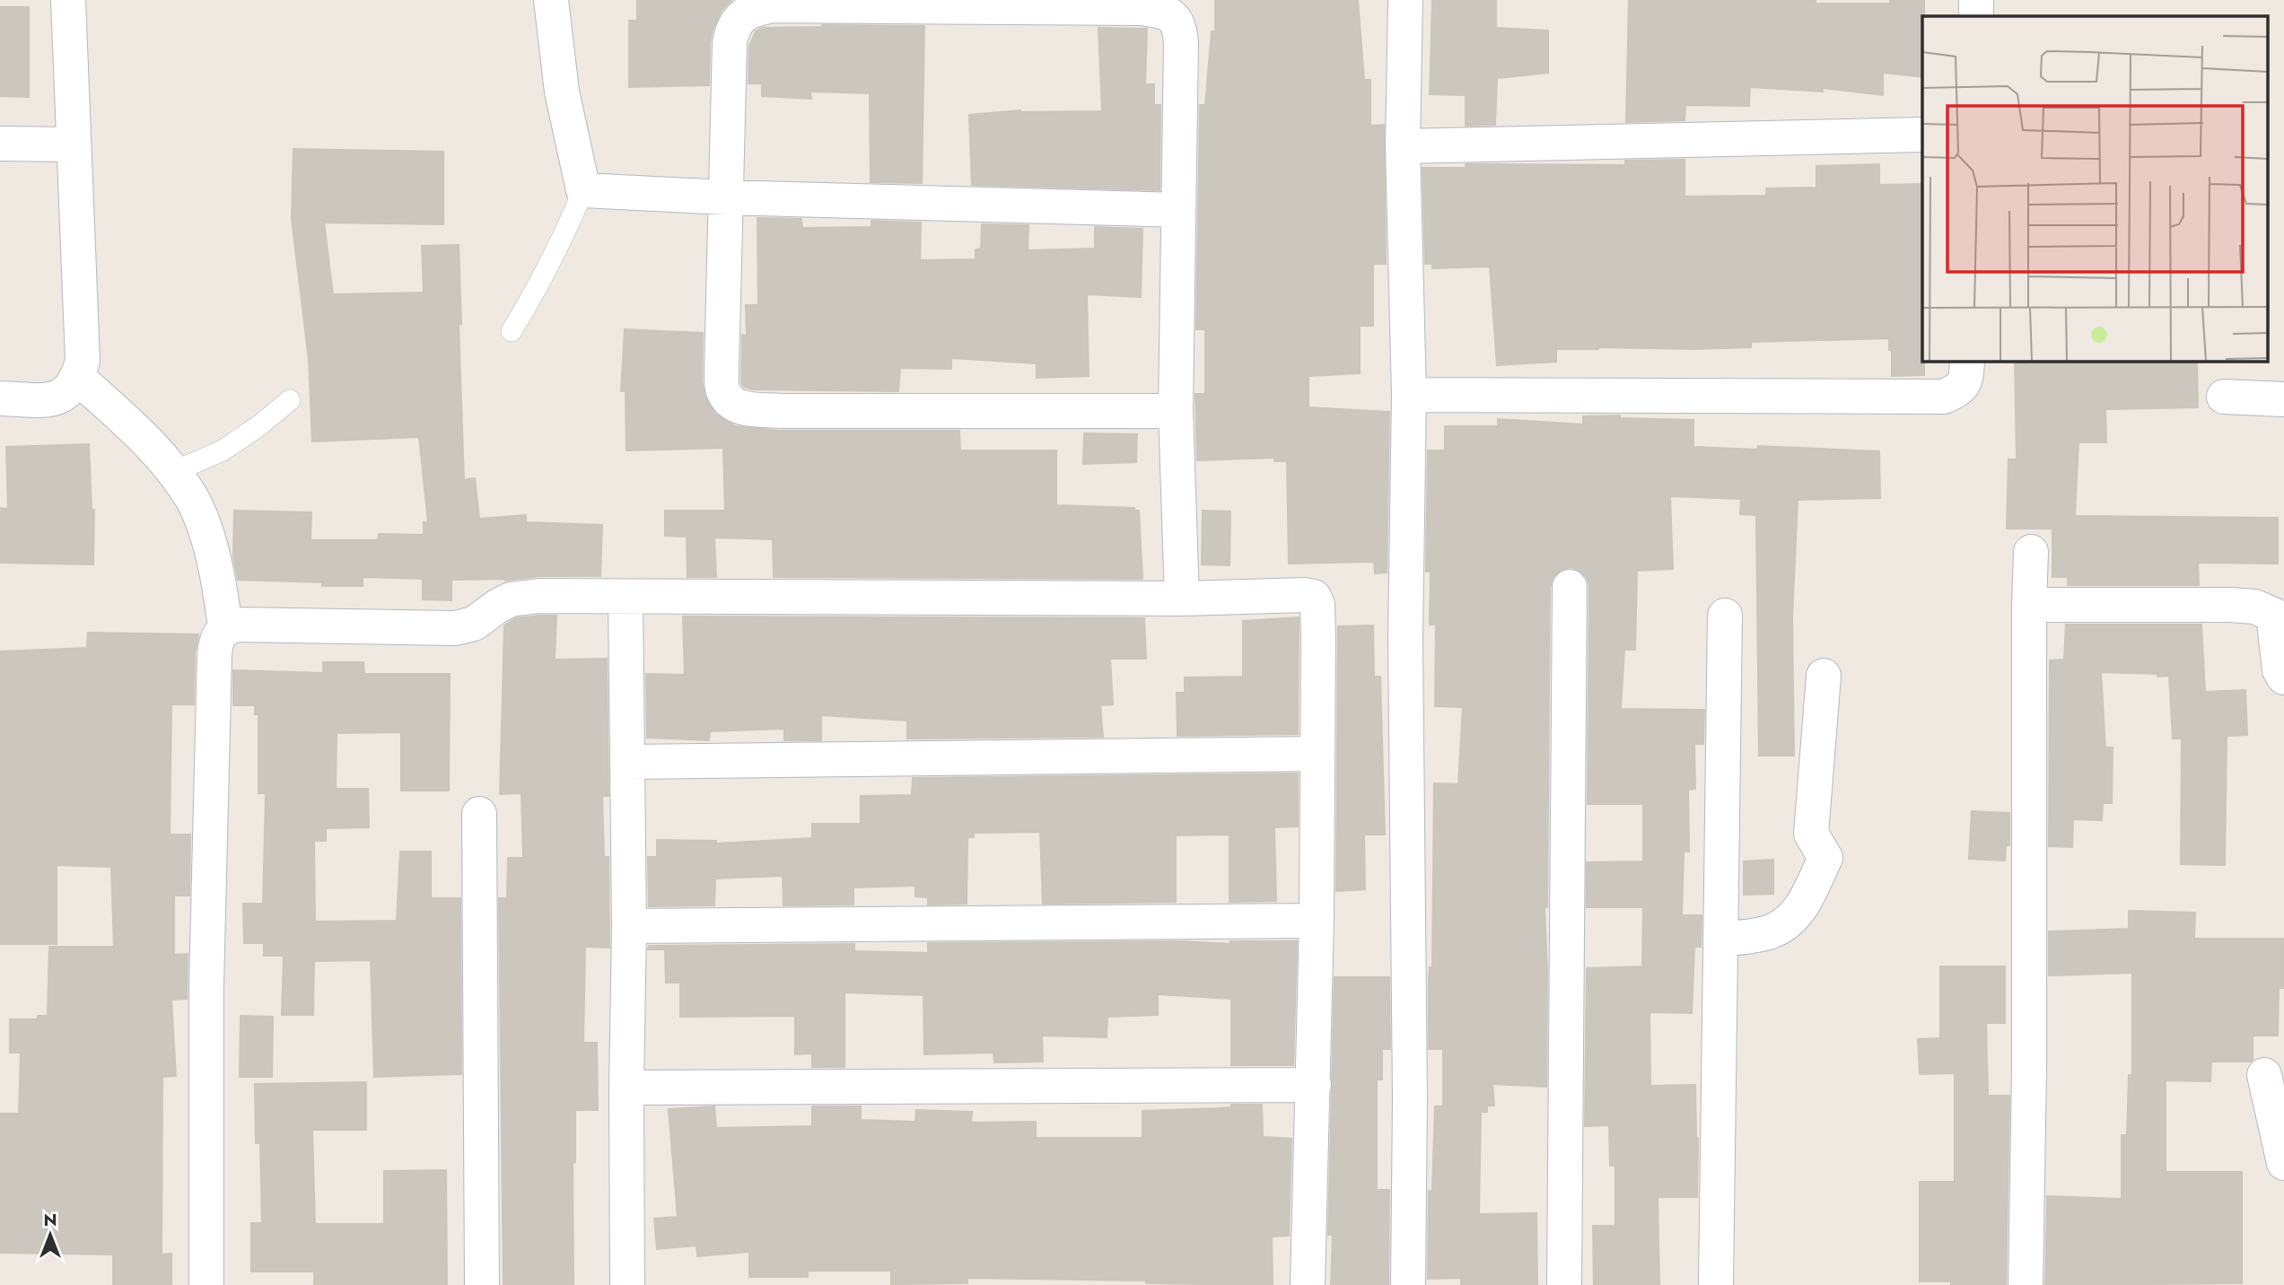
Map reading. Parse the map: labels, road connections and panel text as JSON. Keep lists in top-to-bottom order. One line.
{"north":"top"}
